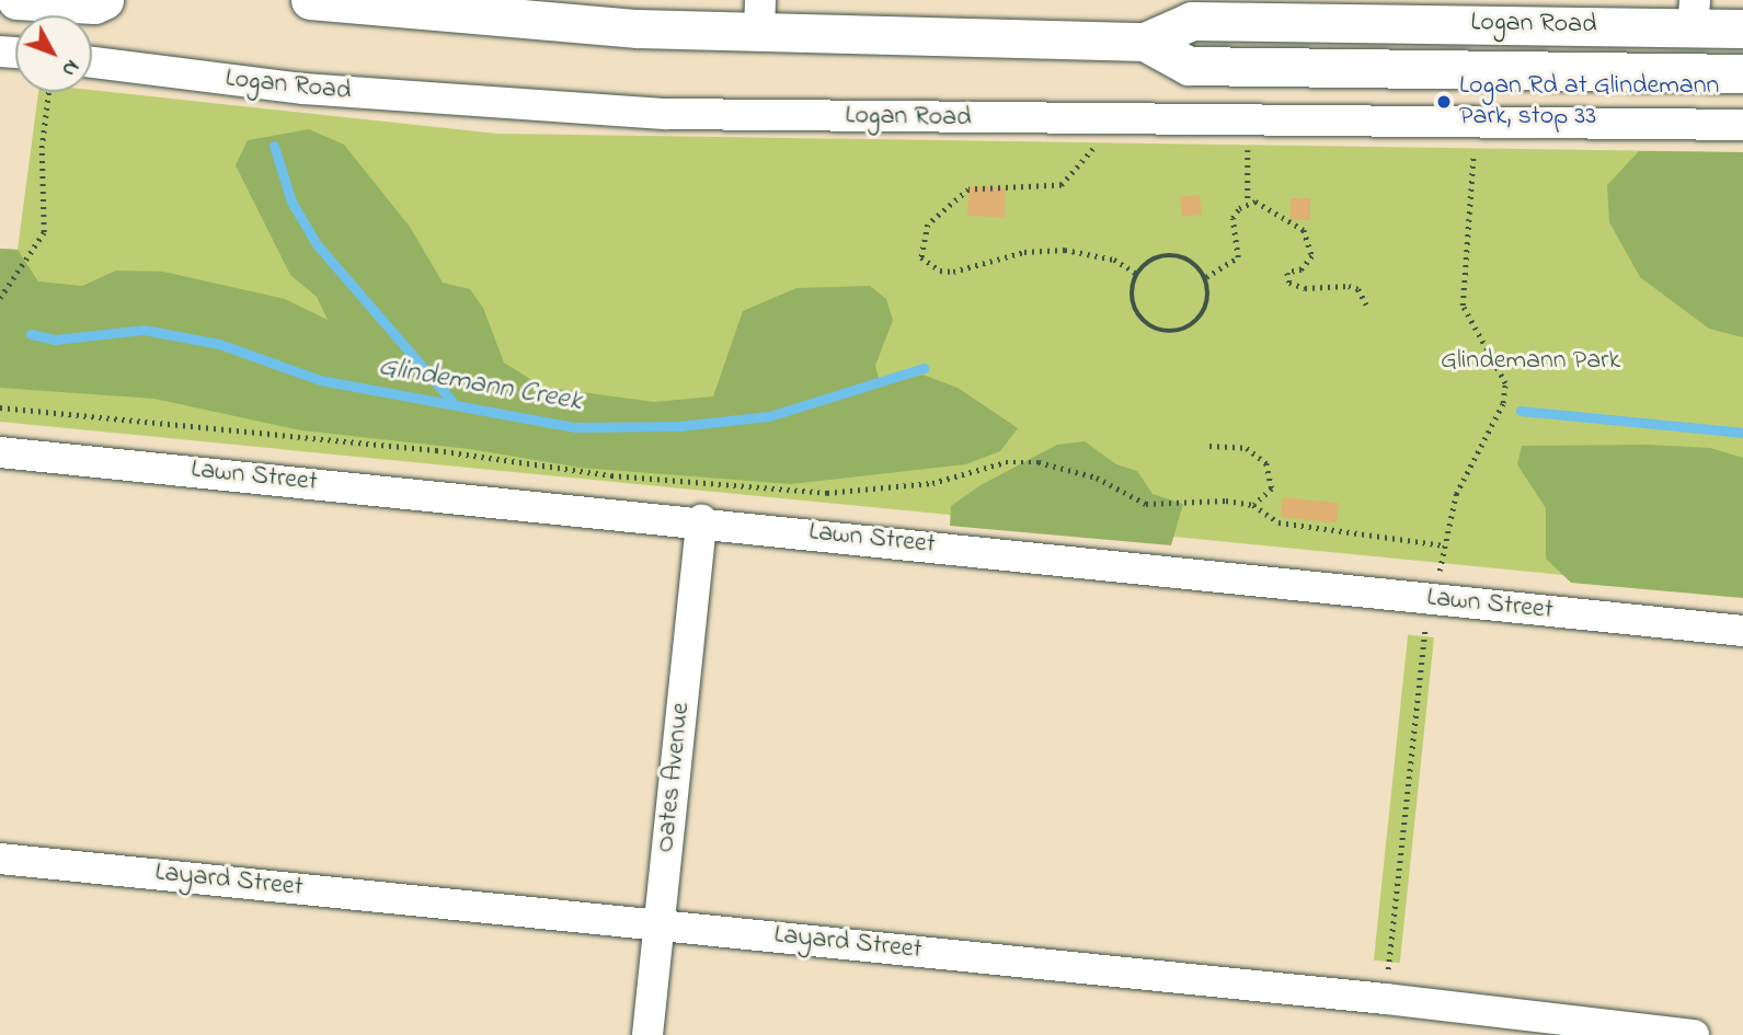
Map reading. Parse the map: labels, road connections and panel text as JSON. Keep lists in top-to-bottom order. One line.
{"streets":{"main road":["Logan Road"],"street":["Lawn Street","Oates Avenue","Layard Street"]},"crossings":[["Lawn Street","Oates Avenue"],["Oates Avenue","Layard Street"]],"water":["Glindemann Creek"],"parks":["Glindemann Park"],"places":["Logan Rd at Glindemann Park, stop 33"],"north":"bottom right"}
